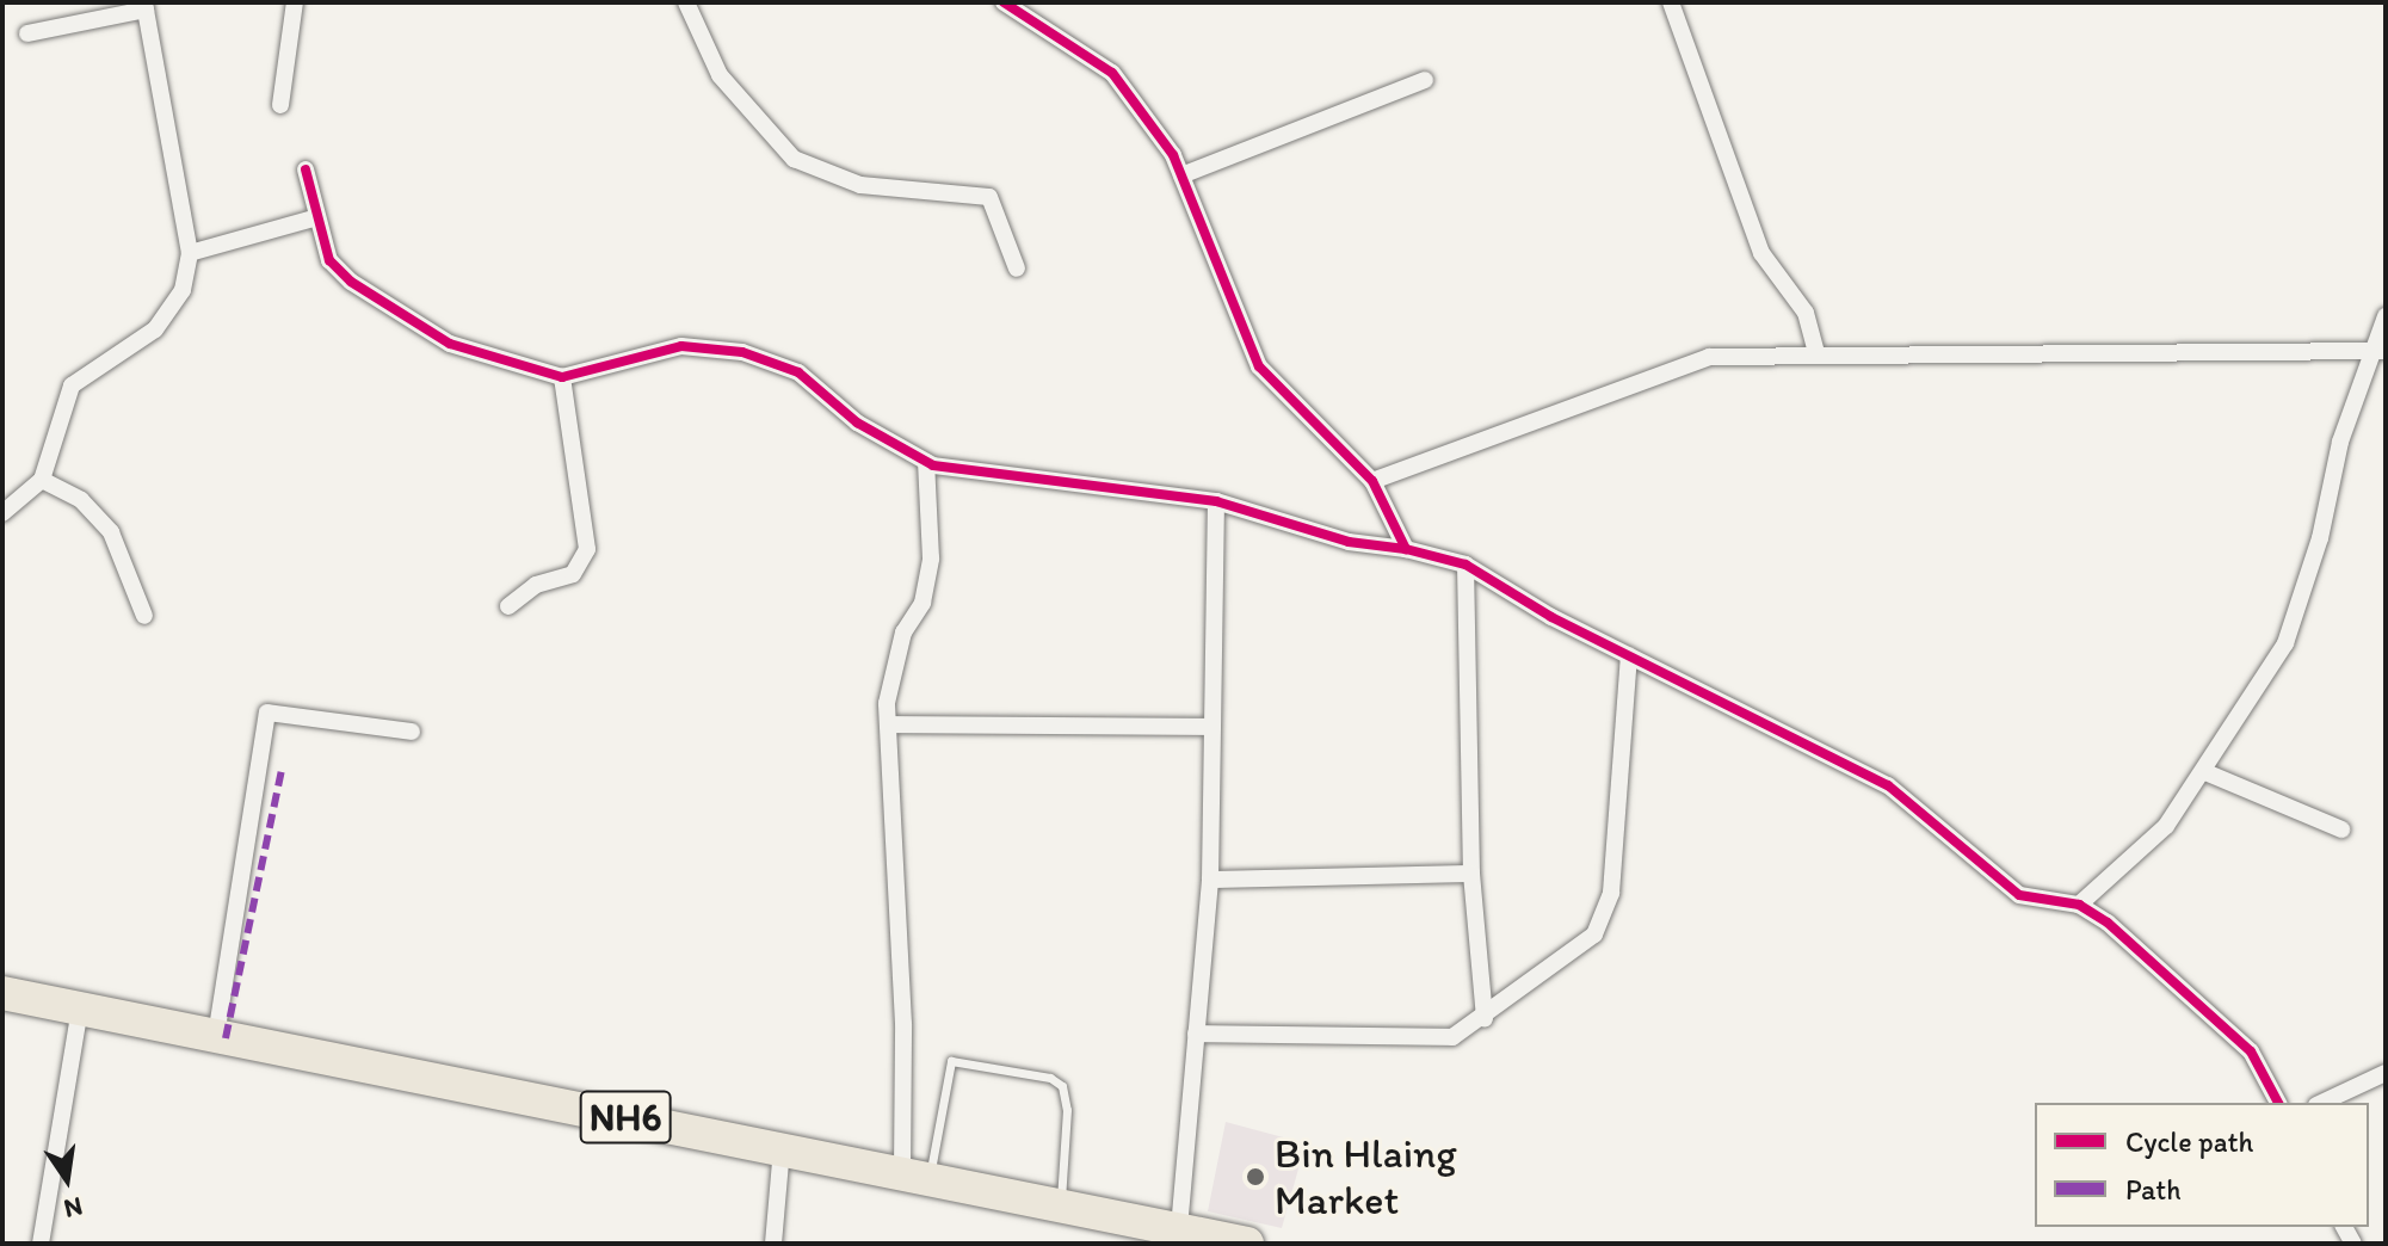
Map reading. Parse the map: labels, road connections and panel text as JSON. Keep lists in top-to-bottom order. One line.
{"streets":{"highway":["NH6"]},"places":["Bin Hlaing Market"],"legend":["Cycle path","Path"],"north":"bottom"}
